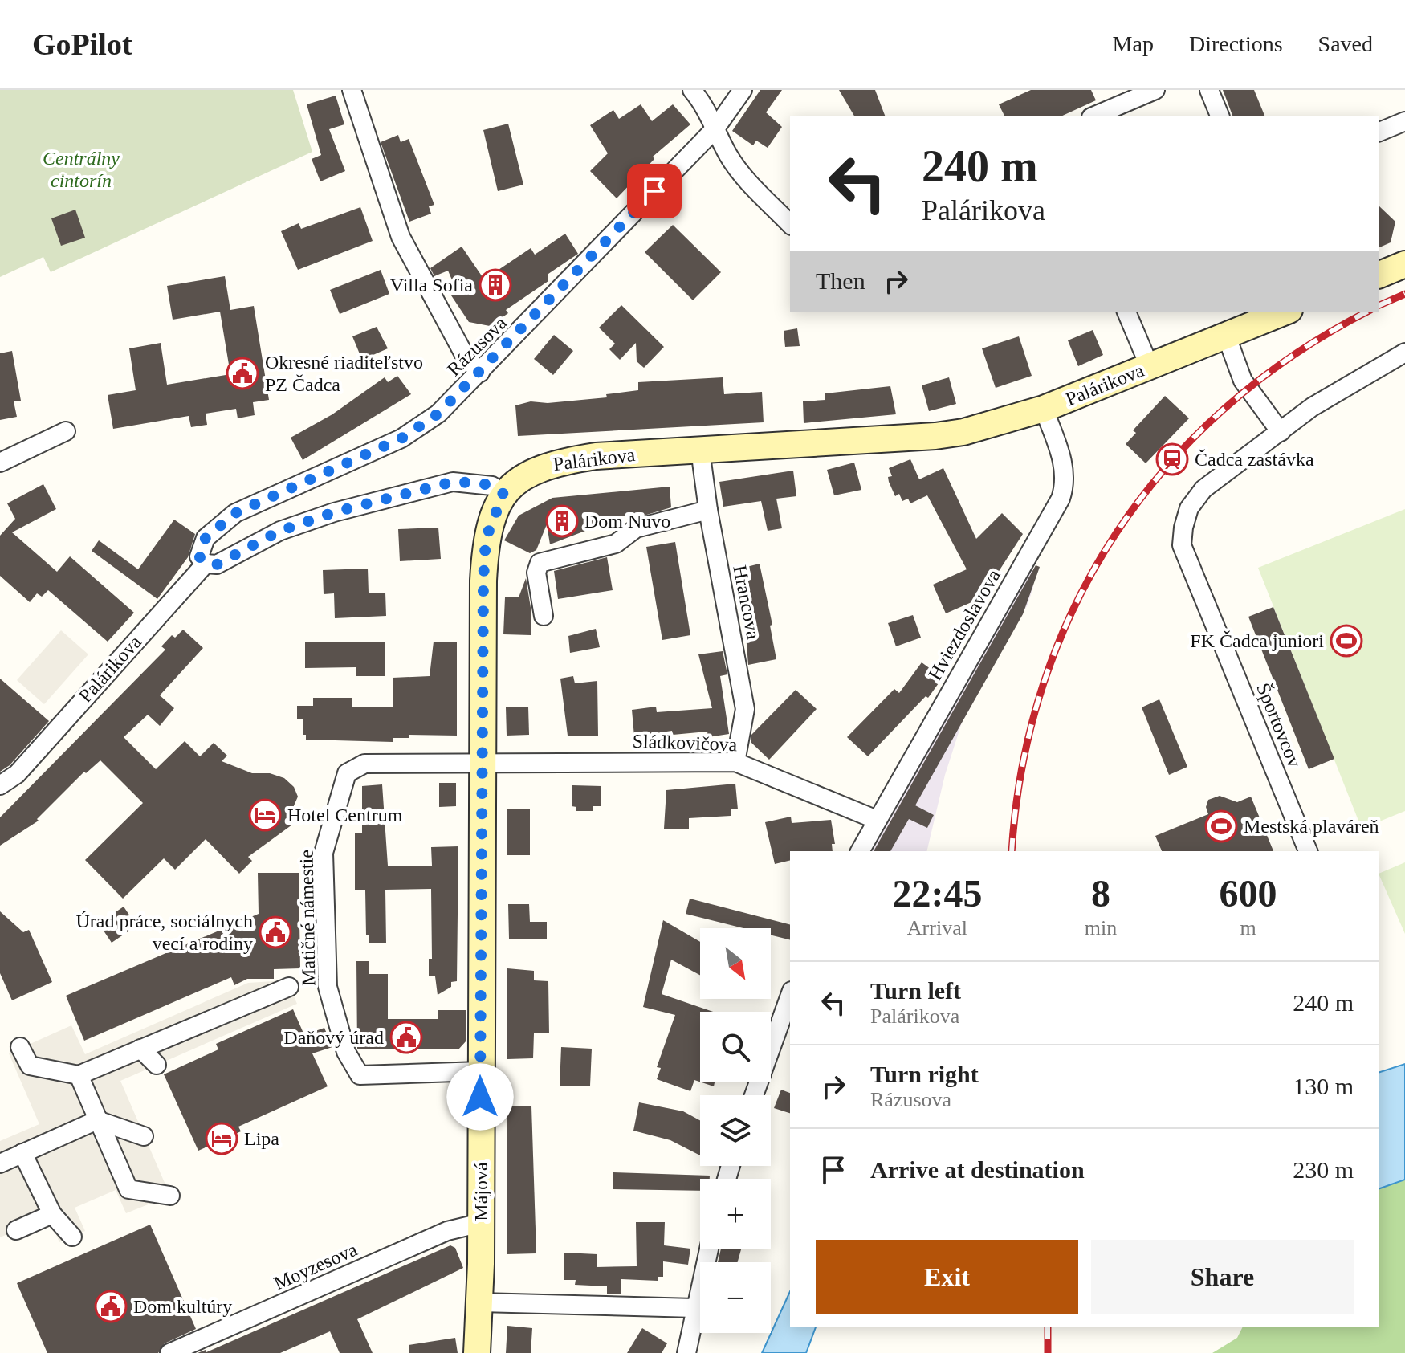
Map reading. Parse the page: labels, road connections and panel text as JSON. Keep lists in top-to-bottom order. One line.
{"streets":{"main road":["Palárikova","Májová"],"street":["Rázusova","Hrancova","Hviezdoslavova","Športovcov","Sládkovičova","Matičné námestie","Moyzesova"]},"crossings":[["Rázusova","Palárikova"],["Palárikova","Hrancova"],["Palárikova","Hviezdoslavova"],["Palárikova","Májová"],["Hrancova","Sládkovičova"],["Hviezdoslavova","Sládkovičova"],["Sládkovičova","Matičné námestie"],["Sládkovičova","Májová"],["Matičné námestie","Májová"],["Májová","Moyzesova"]],"parks":["Centrálny cintorín"],"places":{"building":["Villa Sofia","Dom Nuvo"],"public building":["Okresné riaditeľstvo PZ Čadca","Úrad práce, sociálnych vecí a rodiny","Daňový úrad","Dom kultúry"],"station":["Čadca zastávka"],"sports":["FK Čadca juniori","Mestská plaváreň"],"hotel":["Hotel Centrum","Lipa"]},"north":"bottom right","page":{"header":"GoPilot","nav":["Map","Directions","Saved"],"turn":["240 m","Palárikova"],"then":"Then","eta":["22:45","Arrival","8","min","600","m"],"map_buttons":["+","−"],"list":[{"name":"Turn left","note":"Palárikova","value":"240 m"},{"name":"Turn right","note":"Rázusova","value":"130 m"},{"name":"Arrive at destination","value":"230 m"}],"buttons":["Exit","Share"]}}
